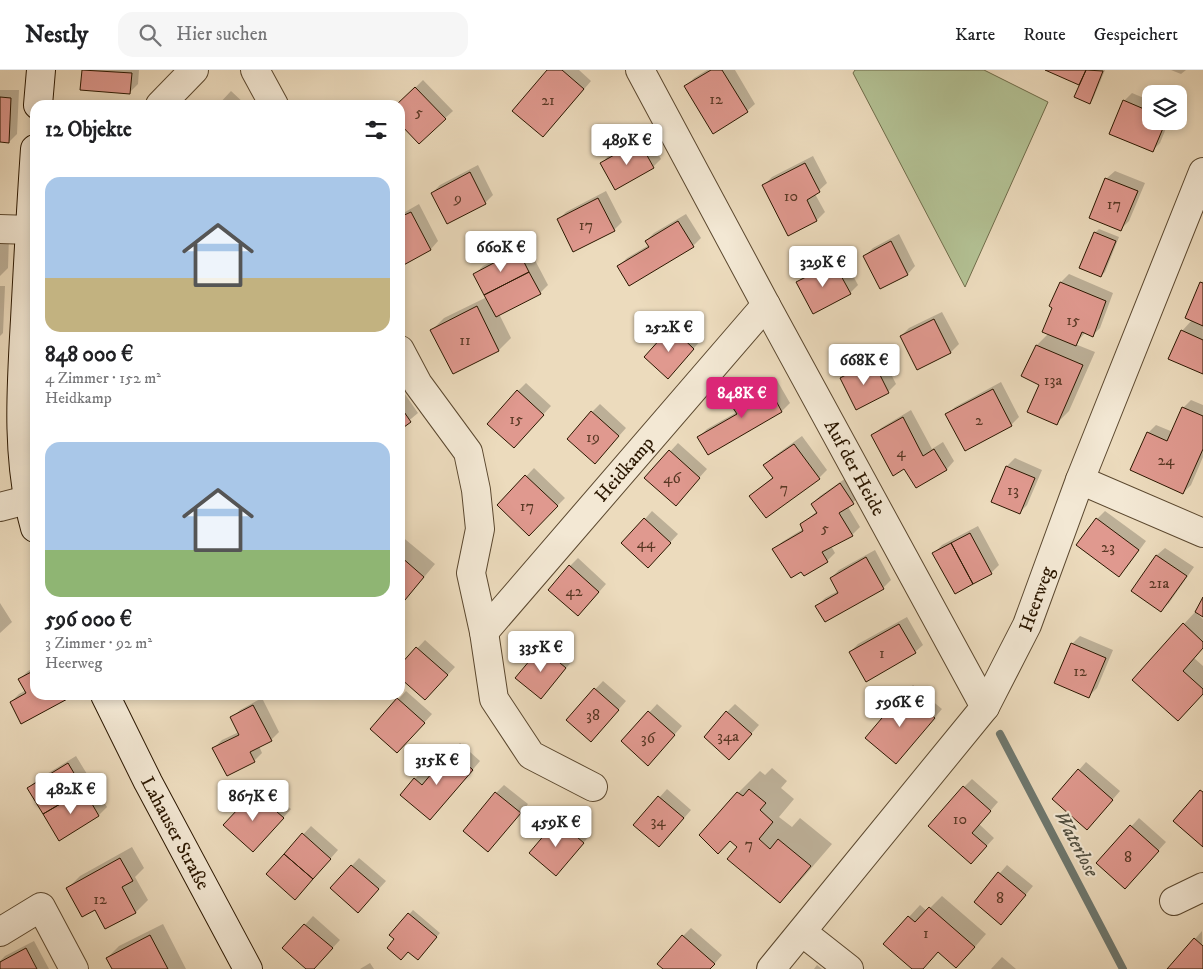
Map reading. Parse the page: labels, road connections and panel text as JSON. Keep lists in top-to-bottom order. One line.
{"streets":{"street":["Auf der Heide","Heidkamp","Heerweg","Lahauser Straße"]},"crossings":[["Auf der Heide","Heidkamp"],["Auf der Heide","Heerweg"]],"water":["Waterlose"],"house_numbers":["12","21","5","10","9","17","17","15","11","13a","15","2","19","4","24","46","7","13","17","5","44","23","21a","42","1","12","38","34a","36","10","34","7","8","8","12","1"],"page":{"header":"Nestly","search":"Hier suchen","nav":["Karte","Route","Gespeichert"],"heading":"12 Objekte","price":["489K €","660K €","329K €","252K €","668K €","848K €","335K €","596K €","315K €","482K €","867K €","459K €"],"list":[{"name":"848 000 €","note":"4 Zimmer · 152 m² · Heidkamp"},{"name":"596 000 €","note":"3 Zimmer · 92 m² · Heerweg"}]}}
